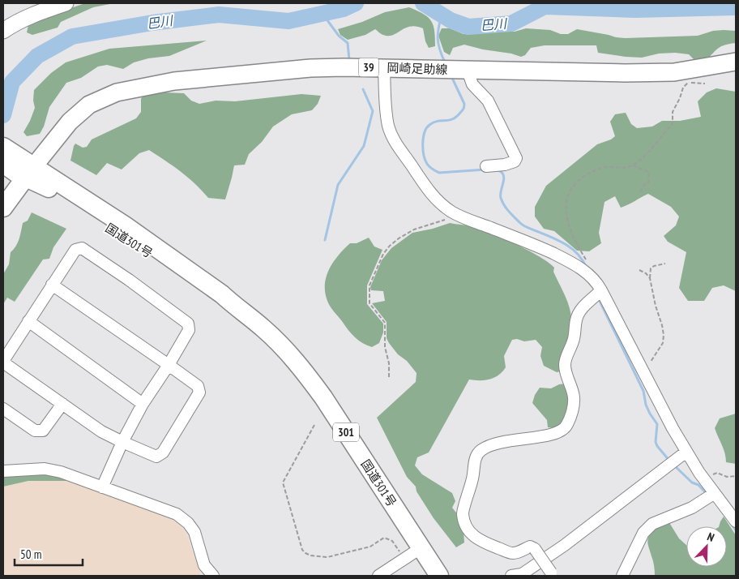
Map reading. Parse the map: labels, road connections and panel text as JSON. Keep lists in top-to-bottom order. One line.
{"streets":{"highway":["国道301号","301"],"main road":["39","岡崎足助線"]},"crossings":[["岡崎足助線","国道301号"]],"water":["巴川"],"scale_bar":"50 m","north":"top right"}
